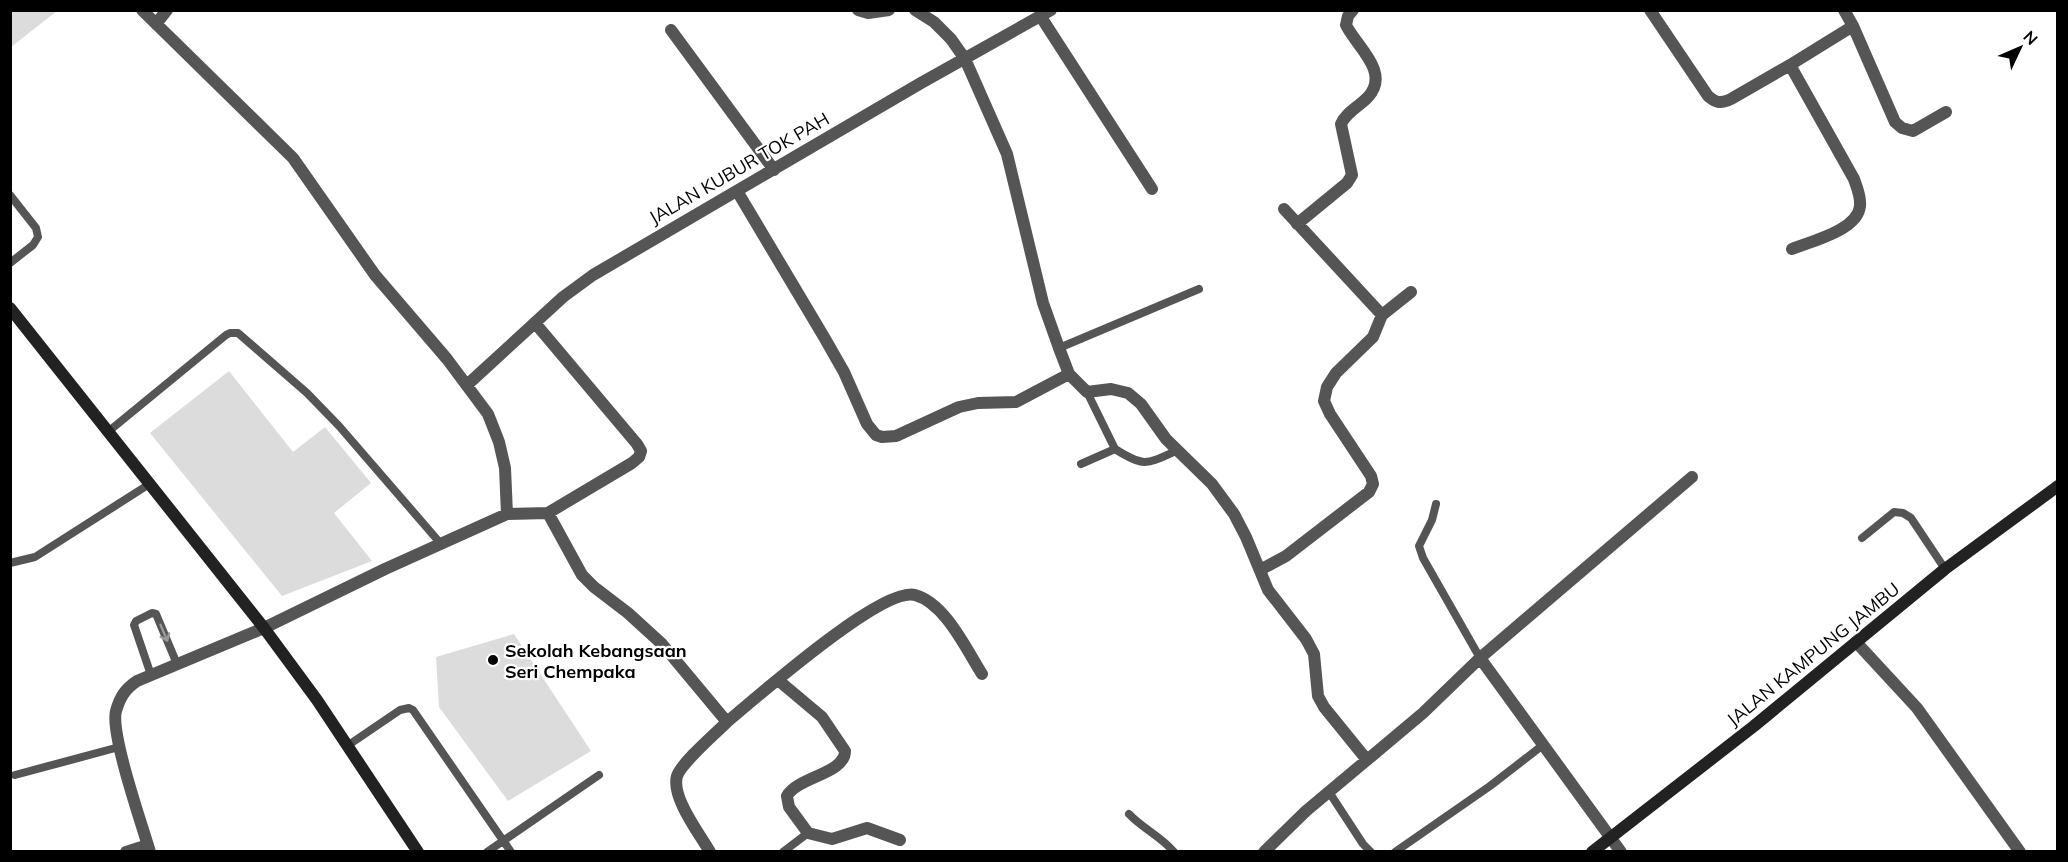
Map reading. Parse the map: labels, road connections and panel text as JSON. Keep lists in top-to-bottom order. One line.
{"streets":{"main road":["JALAN KAMPUNG JAMBU"],"street":["JALAN KUBUR TOK PAH"]},"places":["Sekolah Kebangsaan Seri Chempaka"],"north":"top right"}
